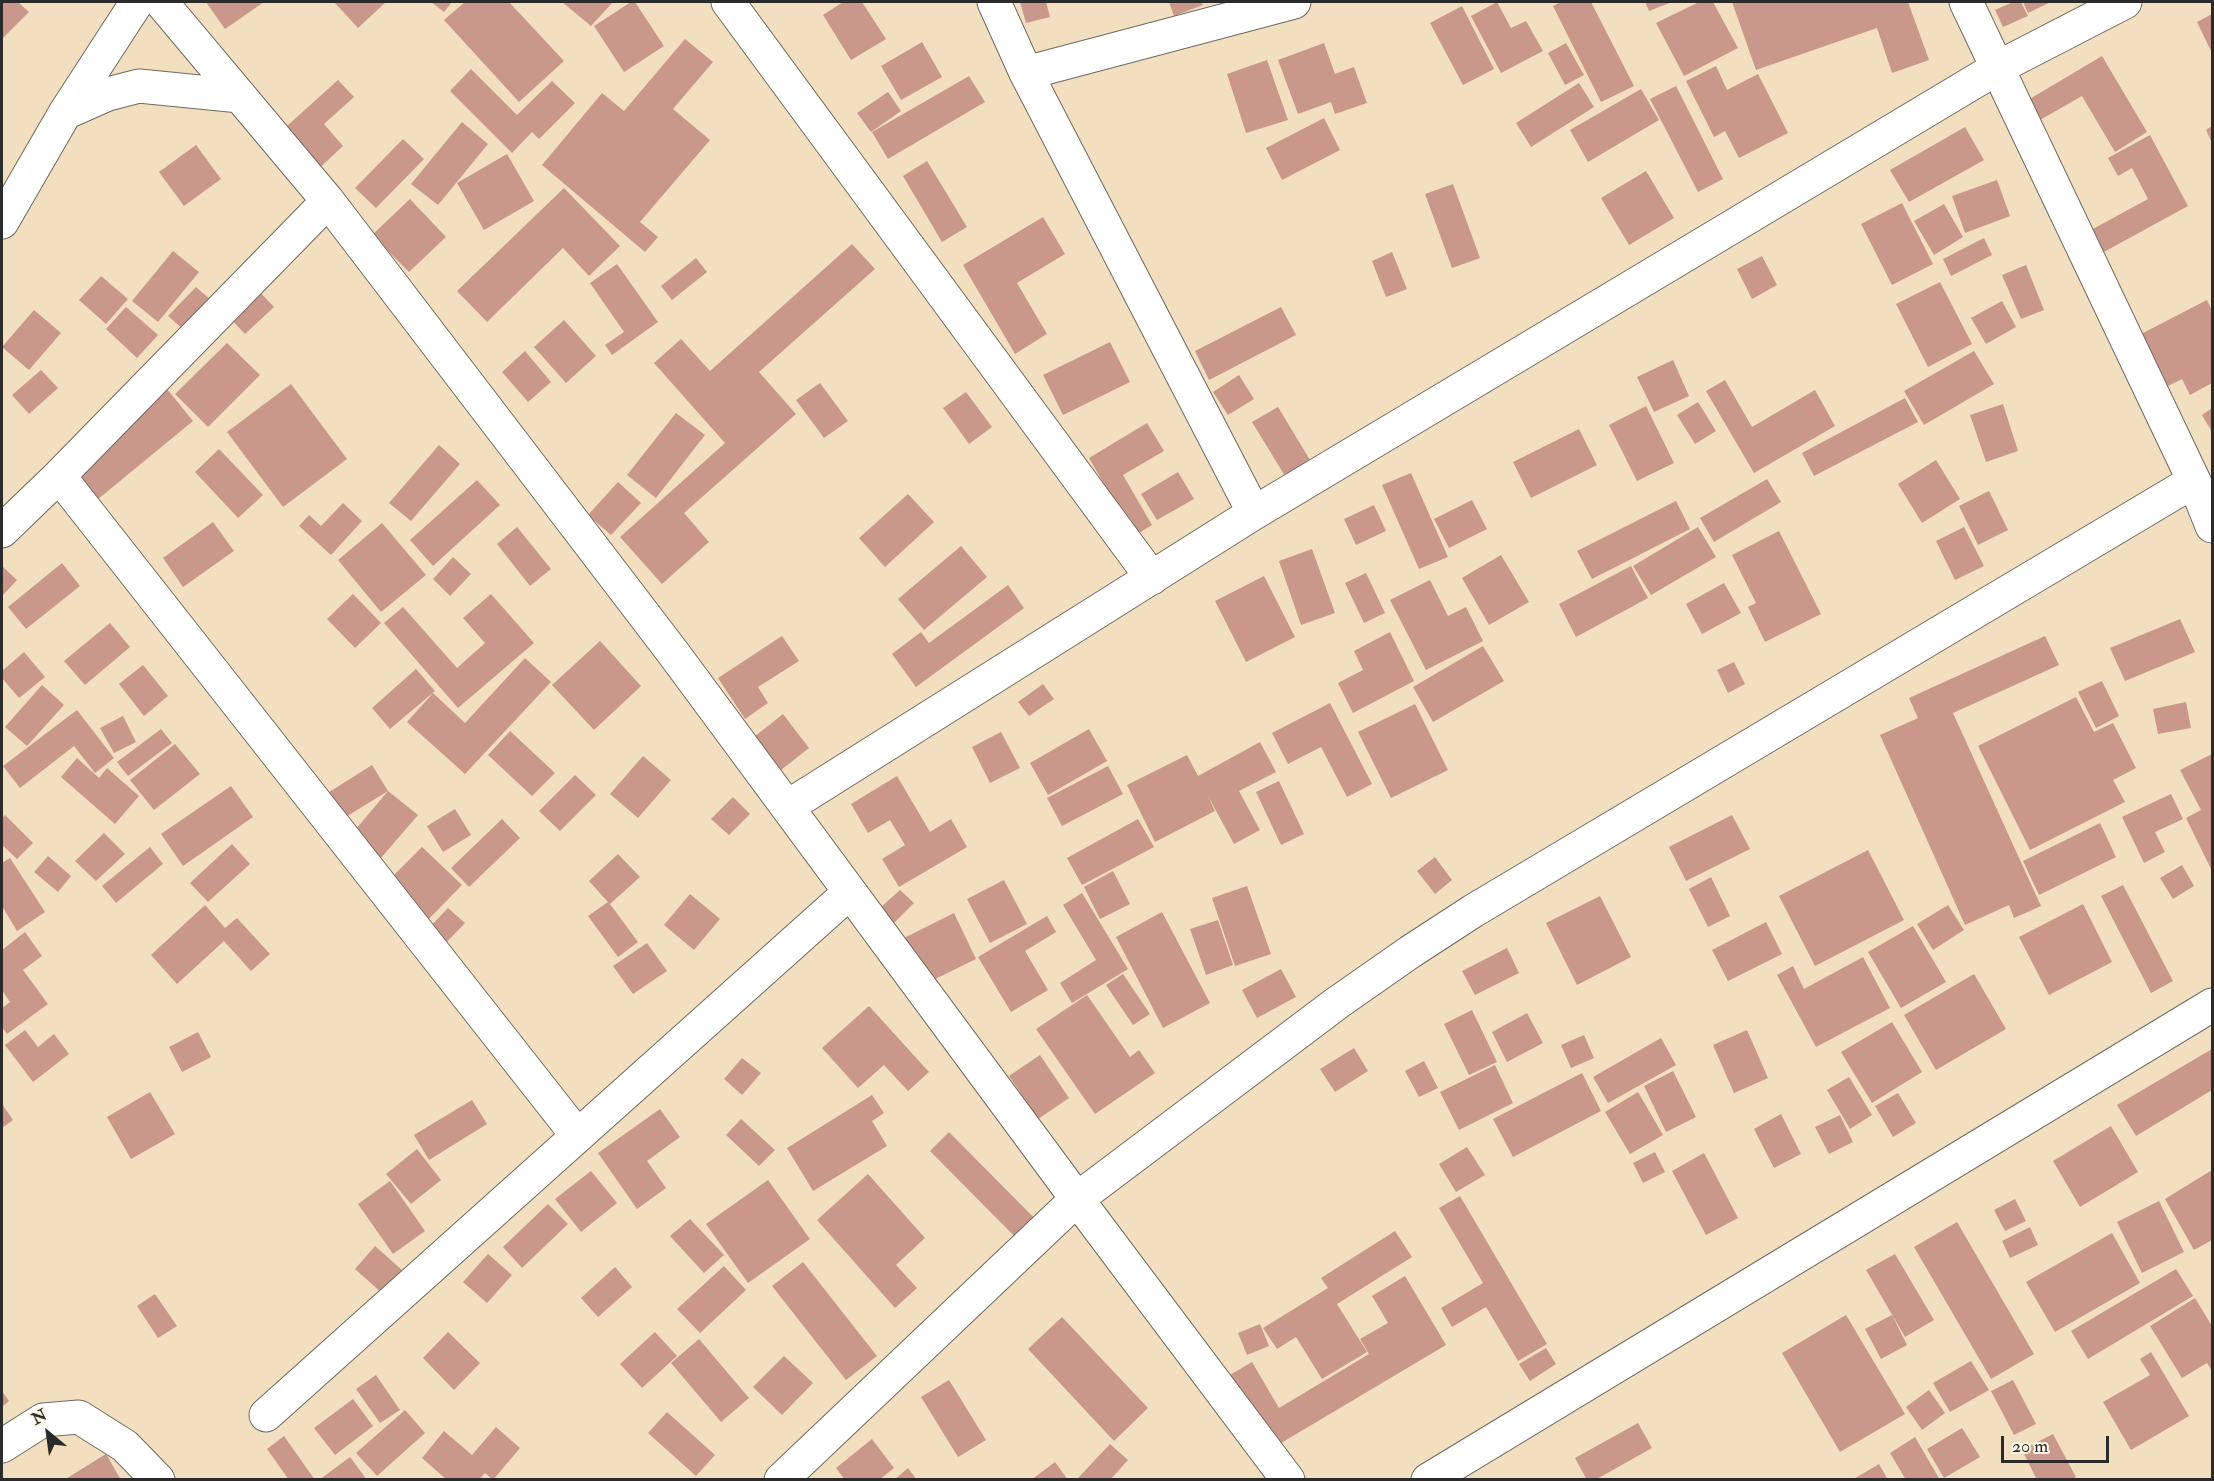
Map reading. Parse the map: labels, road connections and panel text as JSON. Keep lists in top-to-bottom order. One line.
{"scale_bar":"20 m","north":"top left"}
